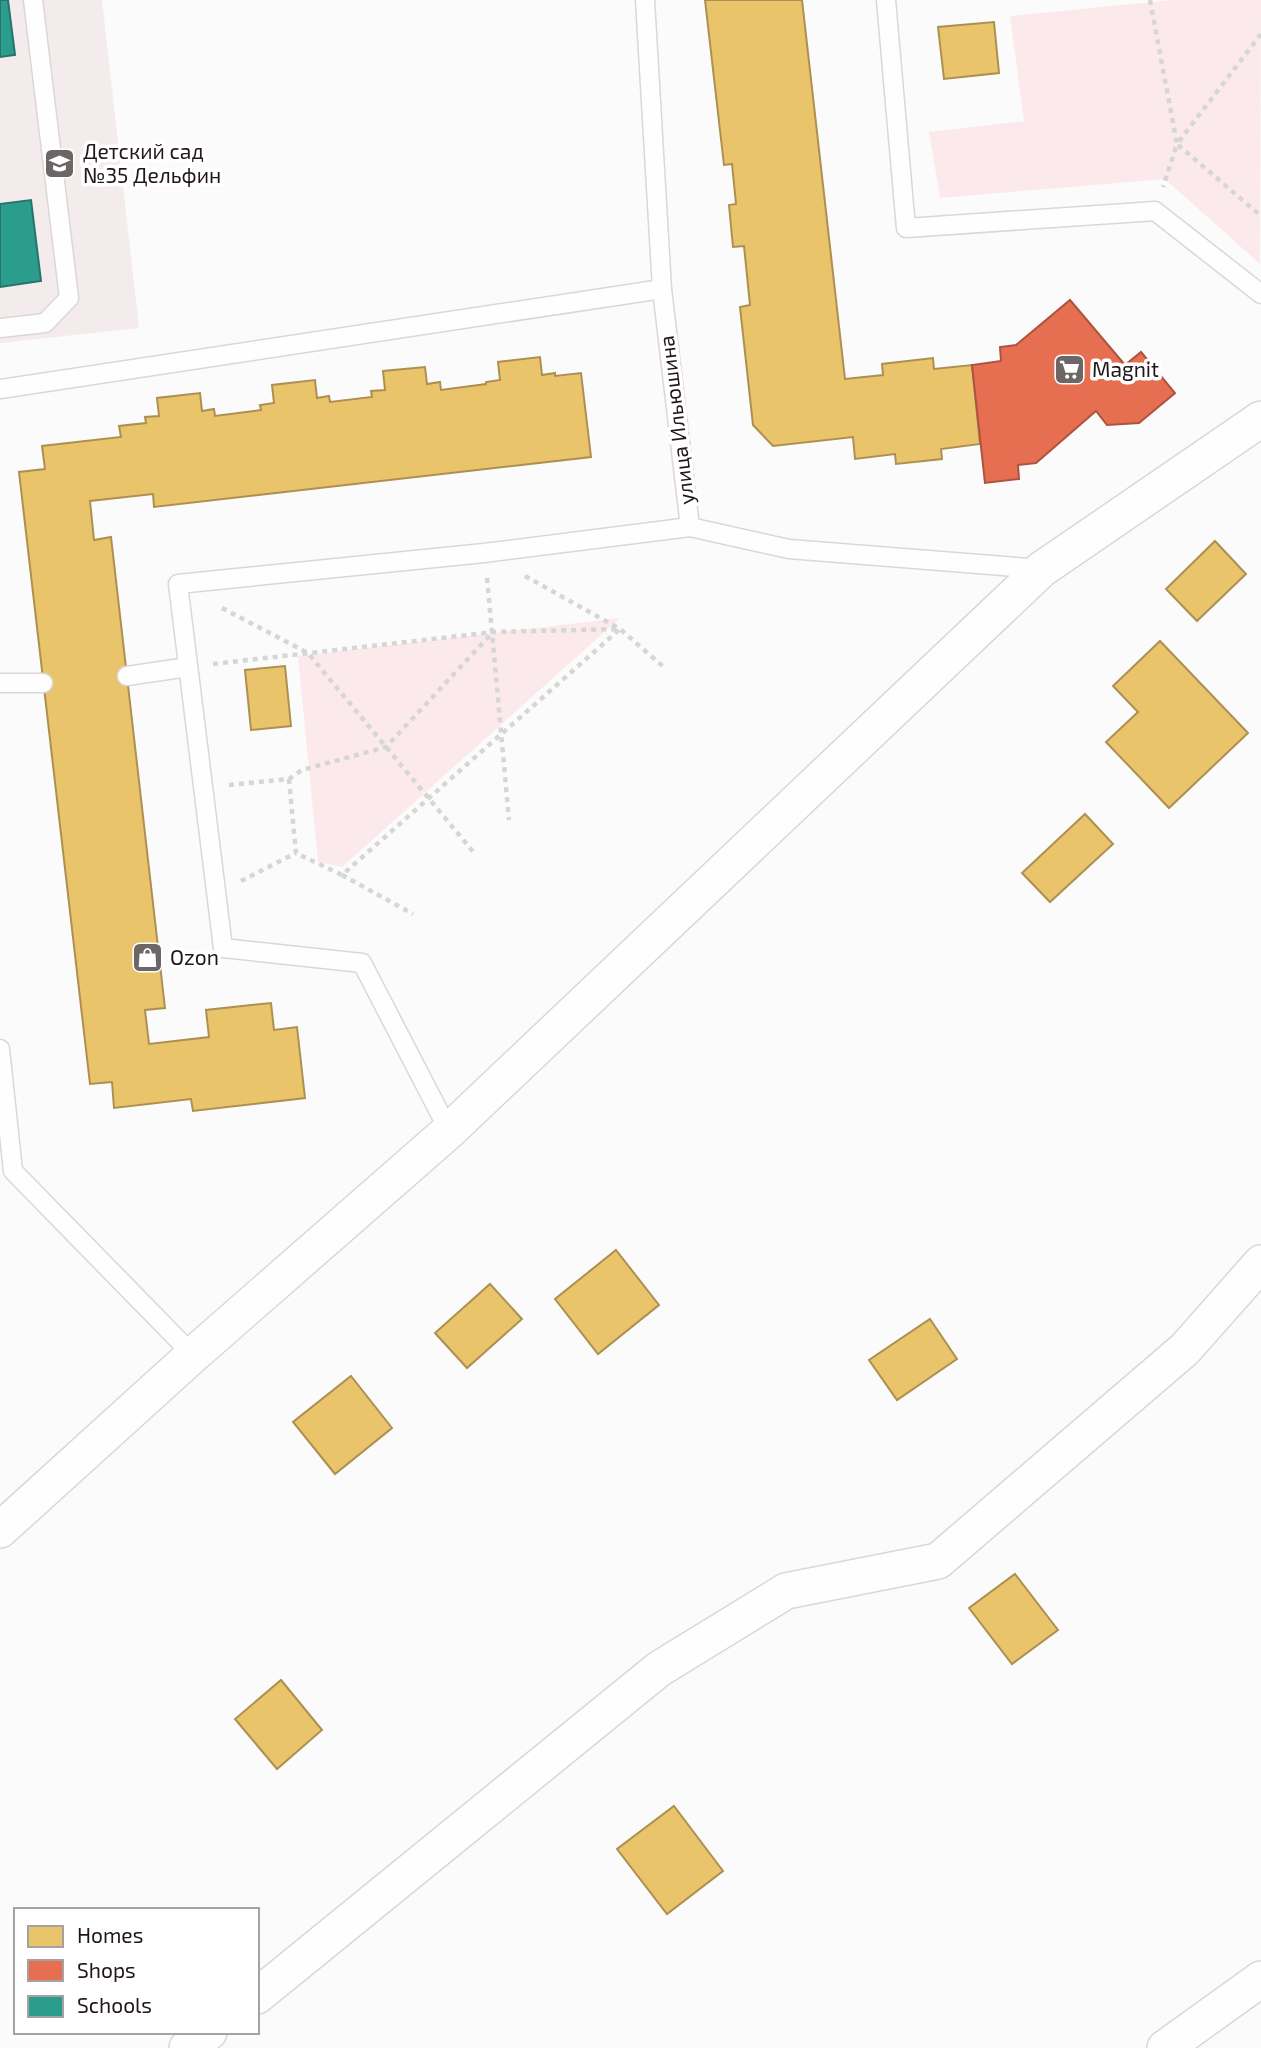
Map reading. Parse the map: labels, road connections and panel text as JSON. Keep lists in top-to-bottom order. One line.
{"streets":{"lane":["улица Ильюшина"]},"places":{"school or university":["Детский сад №35 Дельфин"],"supermarket":["Magnit"],"shop":["Ozon"]},"legend":["Homes","Shops","Schools"]}
